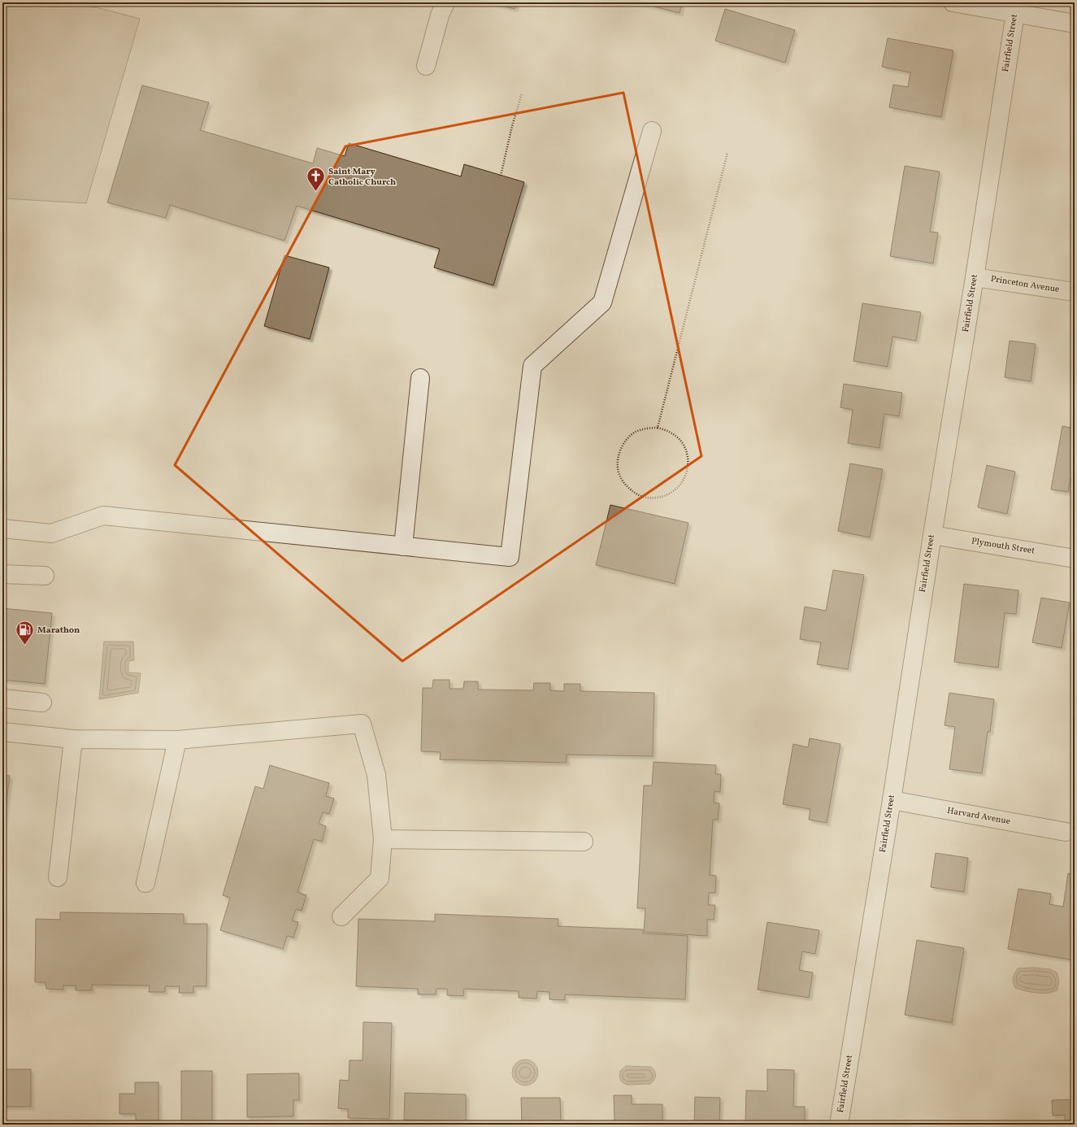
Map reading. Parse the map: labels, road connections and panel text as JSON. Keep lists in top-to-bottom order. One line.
{"streets":{"street":["Fairfield Street","Princeton Avenue","Plymouth Street","Harvard Avenue"]},"crossings":[["Fairfield Street","Princeton Avenue"],["Fairfield Street","Plymouth Street"],["Fairfield Street","Harvard Avenue"]],"places":{"church":["Saint Mary Catholic Church"],"fuel station":["Marathon"]}}
